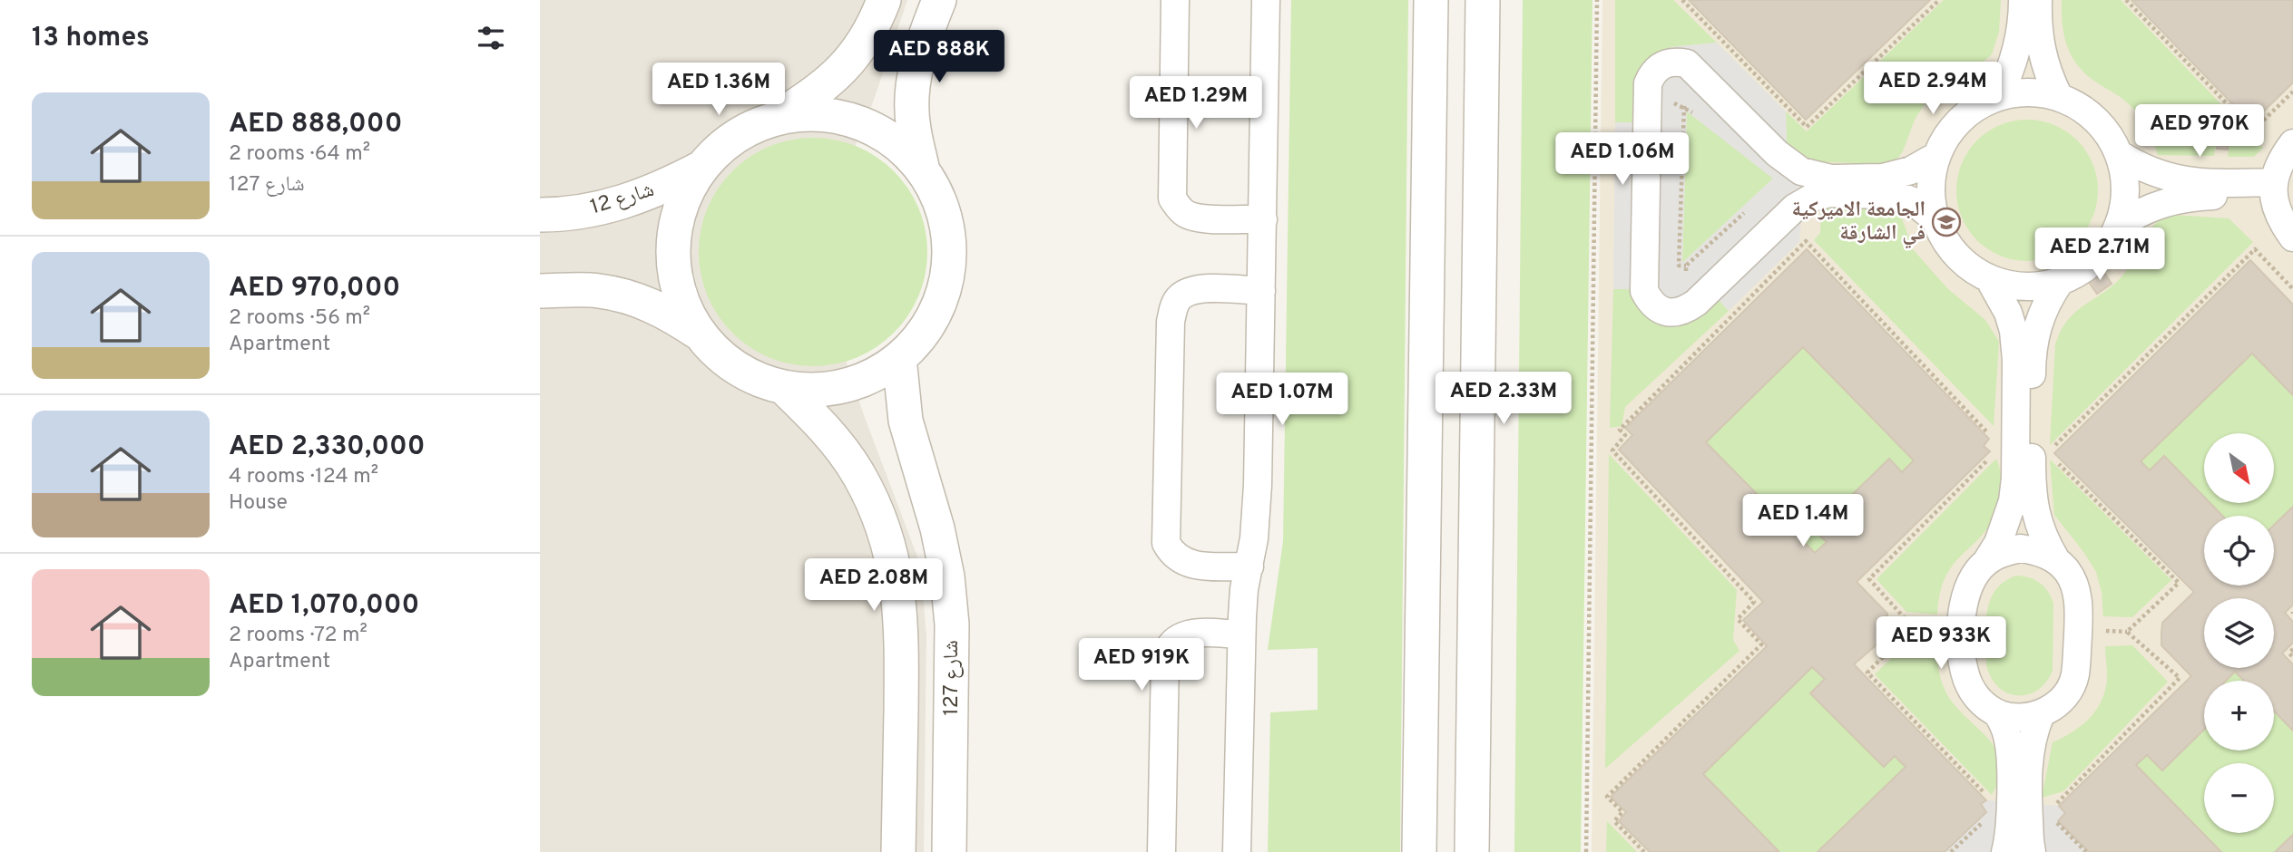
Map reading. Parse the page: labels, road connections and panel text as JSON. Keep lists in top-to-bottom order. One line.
{"streets":{"street":["شارع 12","شارع 127"]},"places":{"school or university":["الجامعة الاميركية في الشارقة"]},"north":"bottom right","page":{"heading":"13 homes","price":["AED 888K","AED 2.94M","AED 1.36M","AED 1.29M","AED 970K","AED 1.06M","AED 2.71M","AED 2.33M","AED 1.07M","AED 1.4M","AED 2.08M","AED 933K","AED 919K"],"list":[{"name":"AED 888,000","note":"2 rooms · 64 m² · شارع 127"},{"name":"AED 970,000","note":"2 rooms · 56 m² · Apartment"},{"name":"AED 2,330,000","note":"4 rooms · 124 m² · House"},{"name":"AED 1,070,000","note":"2 rooms · 72 m² · Apartment"}],"map_buttons":["+","−"]}}
